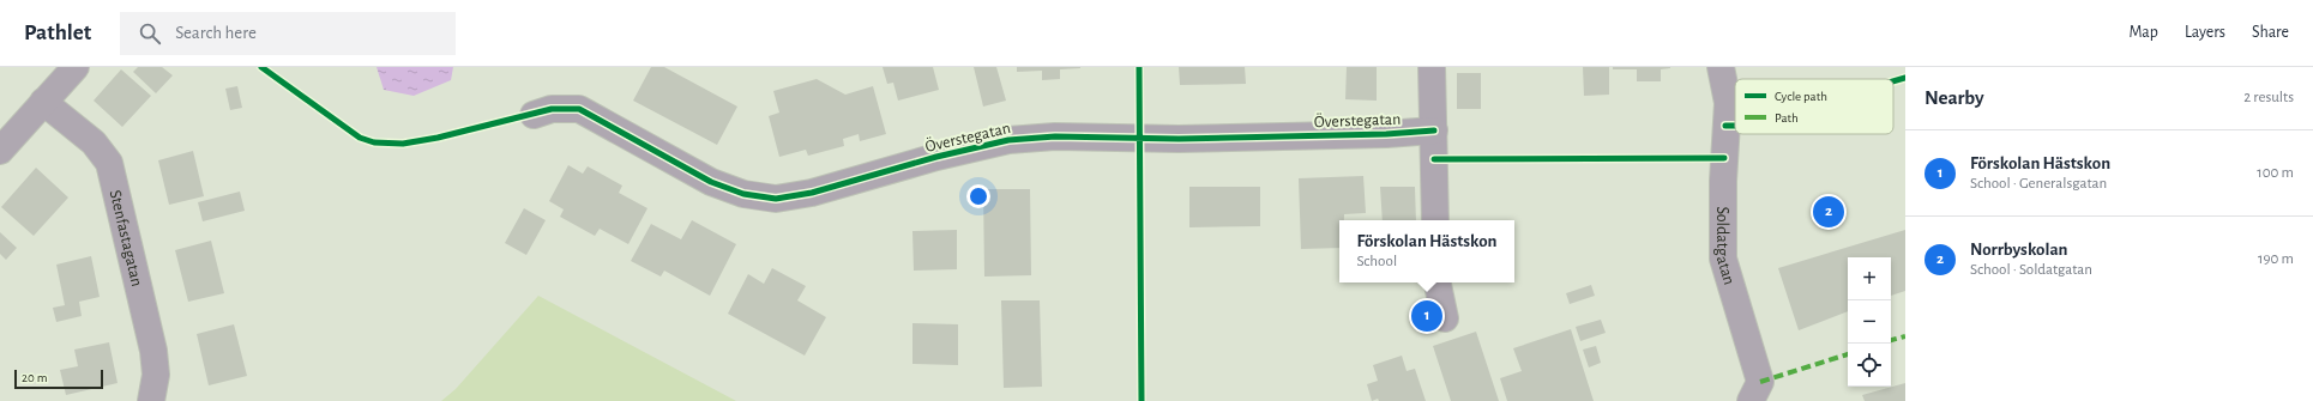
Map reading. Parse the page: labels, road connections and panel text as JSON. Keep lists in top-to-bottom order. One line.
{"streets":{"street":["Överstegatan","Stenfastagatan","Soldatgatan"]},"legend":["Cycle path","Path"],"scale_bar":"20 m","page":{"header":"Pathlet","search":"Search here","nav":["Map","Layers","Share"],"heading":["Nearby","2 results"],"list":[{"mark":"1","name":"Förskolan Hästskon","note":"School · Generalsgatan","value":"100 m"},{"mark":"2","name":"Norrbyskolan","note":"School · Soldatgatan","value":"190 m"}],"pins":["2","1"],"popup":["Förskolan Hästskon","School"],"map_buttons":["+","−"],"scale":"20 m"}}
